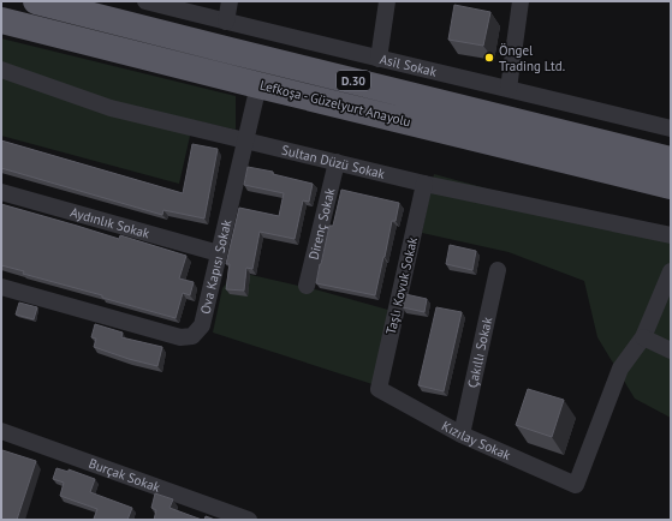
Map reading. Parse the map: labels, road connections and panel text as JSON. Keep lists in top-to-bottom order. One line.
{"streets":{"highway":["D.30","Lefkoşa - Güzelyurt Anayolu"],"street":["Asil Sokak","Sultan Düzü Sokak","Aydınlık Sokak","Direnç Sokak","Ova Kapısı Sokak","Taşlı Kovuk Sokak","Çakıllı Sokak","Kızılay Sokak","Burçak Sokak"]},"crossings":[["Lefkoşa - Güzelyurt Anayolu","Ova Kapısı Sokak"],["Sultan Düzü Sokak","Direnç Sokak"],["Sultan Düzü Sokak","Ova Kapısı Sokak"],["Sultan Düzü Sokak","Taşlı Kovuk Sokak"],["Aydınlık Sokak","Ova Kapısı Sokak"],["Taşlı Kovuk Sokak","Kızılay Sokak"],["Çakıllı Sokak","Kızılay Sokak"]],"places":["Öngel Trading Ltd."]}
